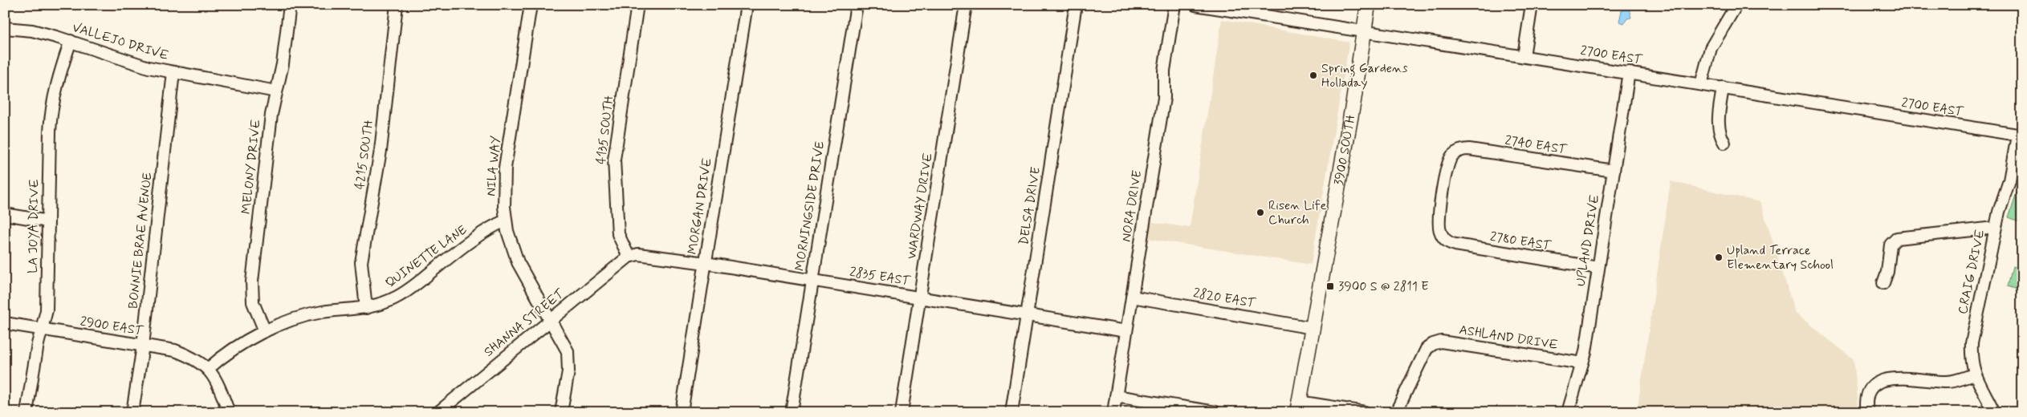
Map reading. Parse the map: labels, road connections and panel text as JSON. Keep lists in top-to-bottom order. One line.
{"streets":{"main road":["3900 SOUTH"],"street":["VALLEJO DRIVE","2700 EAST","4135 SOUTH","2740 EAST","4215 SOUTH","NILA WAY","MELONY DRIVE","MORGAN DRIVE","MORNINGSIDE DRIVE","WARDWAY DRIVE","DELSA DRIVE","NORA DRIVE","LA JOYA DRIVE","BONNIE BRAE AVENUE","UPLAND DRIVE","2780 EAST","QUINETTE LANE","CRAIG DRIVE","2835 EAST","2820 EAST","SHANNA STREET","2900 EAST","ASHLAND DRIVE"]},"crossings":[["VALLEJO DRIVE","MELONY DRIVE"],["VALLEJO DRIVE","LA JOYA DRIVE"],["VALLEJO DRIVE","BONNIE BRAE AVENUE"],["2700 EAST","3900 SOUTH"],["2700 EAST","UPLAND DRIVE"],["2700 EAST","CRAIG DRIVE"],["4135 SOUTH","2835 EAST"],["4135 SOUTH","SHANNA STREET"],["2740 EAST","UPLAND DRIVE"],["2740 EAST","2780 EAST"],["3900 SOUTH","2820 EAST"],["4215 SOUTH","QUINETTE LANE"],["NILA WAY","QUINETTE LANE"],["NILA WAY","SHANNA STREET"],["MELONY DRIVE","QUINETTE LANE"],["MORGAN DRIVE","2835 EAST"],["MORNINGSIDE DRIVE","2835 EAST"],["WARDWAY DRIVE","2835 EAST"],["DELSA DRIVE","2835 EAST"],["NORA DRIVE","2835 EAST"],["NORA DRIVE","2820 EAST"],["LA JOYA DRIVE","2900 EAST"],["BONNIE BRAE AVENUE","2900 EAST"],["UPLAND DRIVE","2780 EAST"],["UPLAND DRIVE","ASHLAND DRIVE"],["QUINETTE LANE","2900 EAST"],["2835 EAST","SHANNA STREET"]],"places":{"other":["Spring Gardens Holladay","Risen Life Church","Upland Terrace Elementary School"],"transit":["3900 S @ 2811 E"]}}
